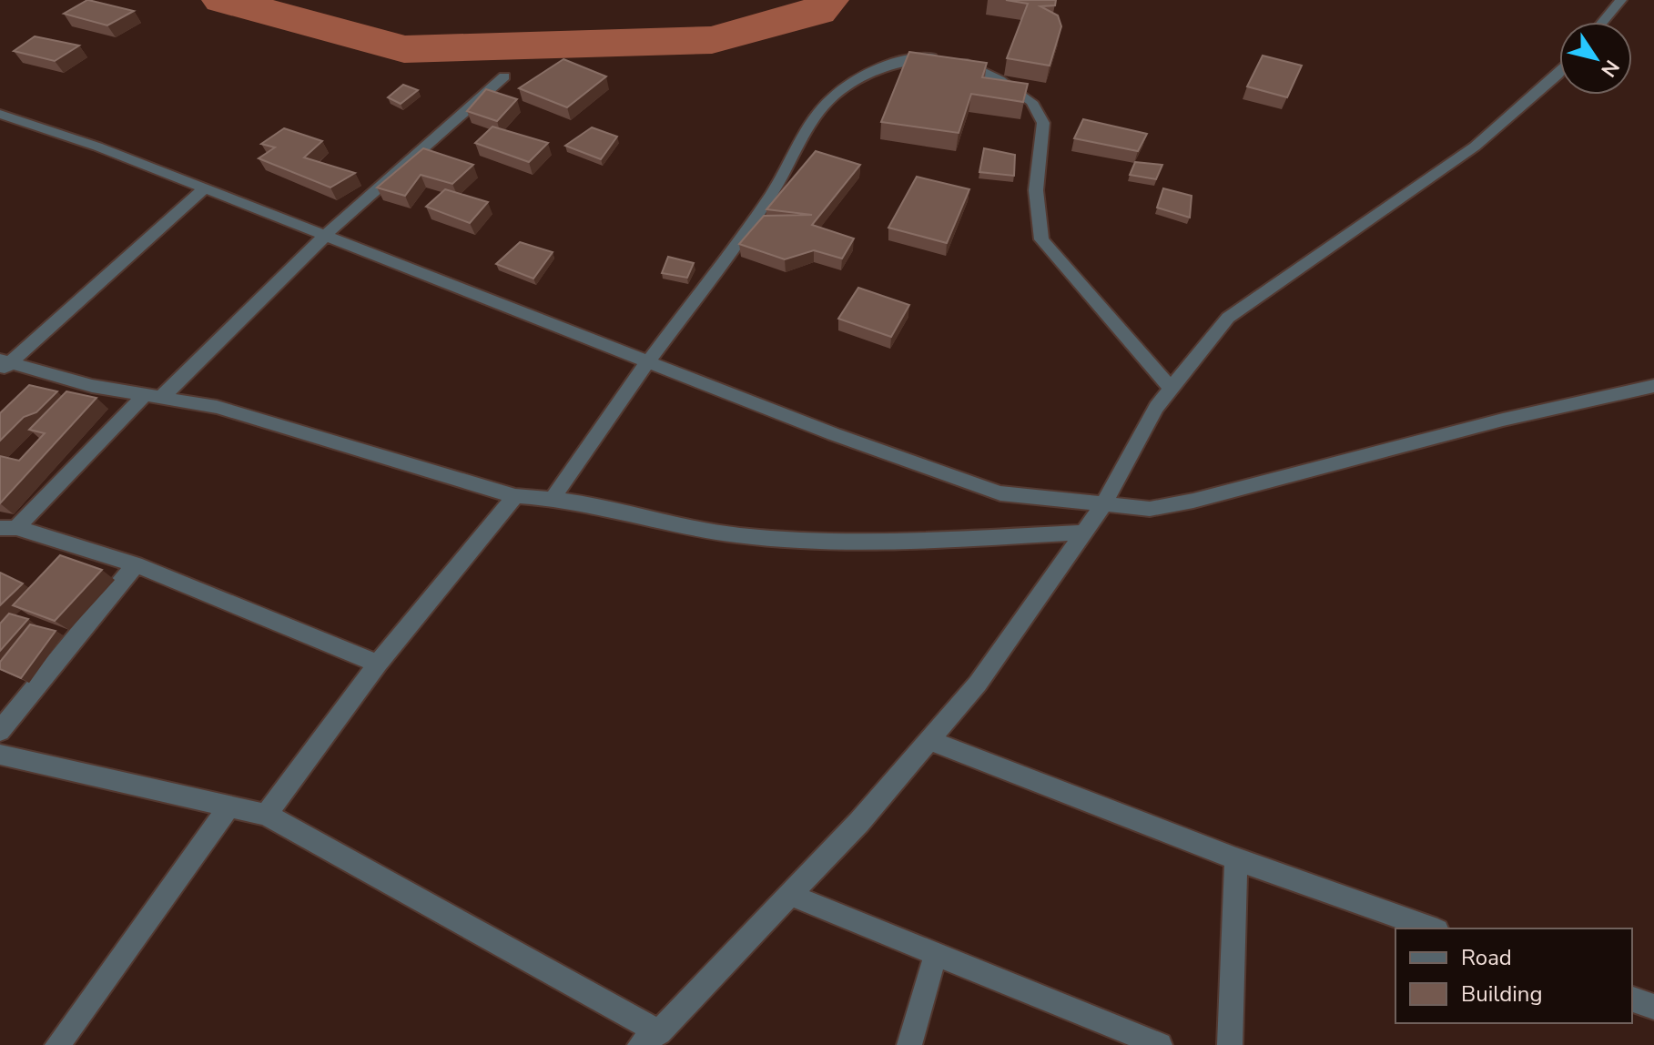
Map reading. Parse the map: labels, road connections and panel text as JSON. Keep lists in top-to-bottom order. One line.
{"legend":["Road","Building"],"north":"bottom right"}
